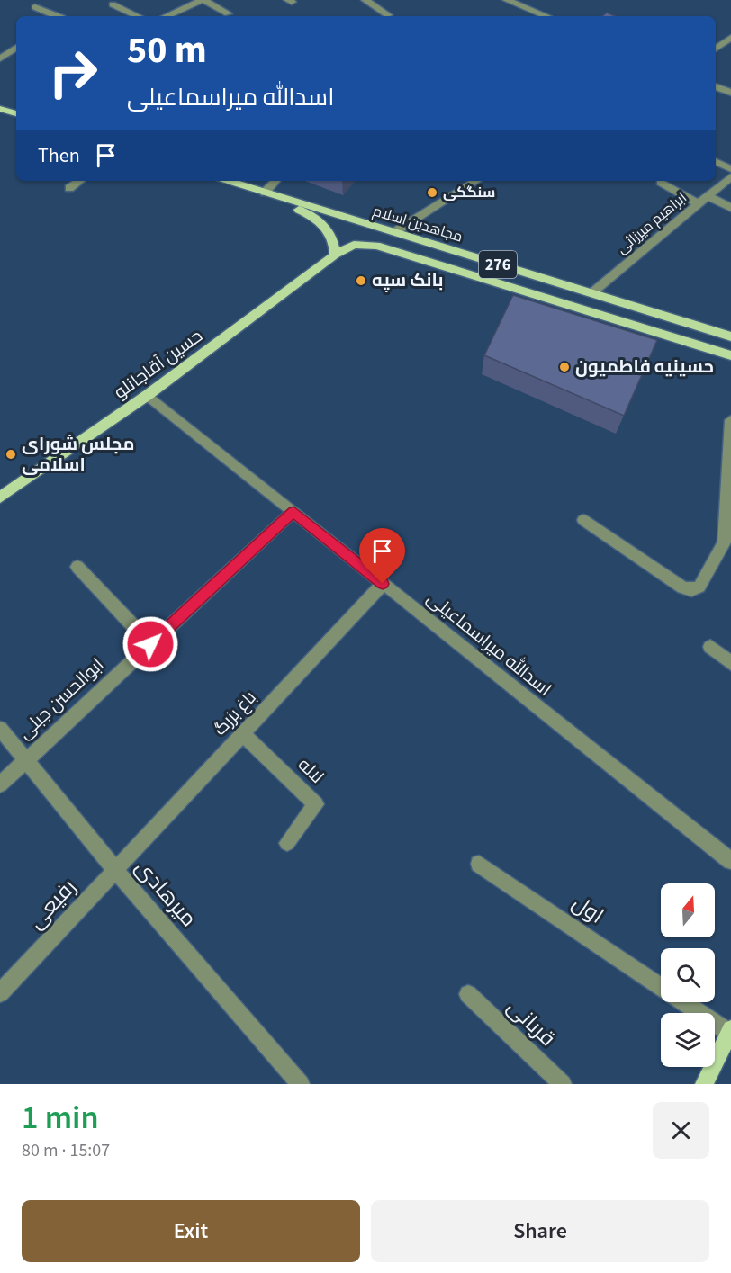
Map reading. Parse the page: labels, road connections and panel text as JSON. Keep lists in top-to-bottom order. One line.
{"streets":{"main road":["مجاهدین اسلام","276","حسین آقاجانلو"],"street":["ابراهیم میرزائی","اسدالله میراسماعیلی","ابوالحسن جبلی","باغ بزرگ","لاله","میرهادی","رفیعی","اول","قربانی"]},"crossings":[["ابراهیم میرزائی","مجاهدین اسلام"],["مجاهدین اسلام","حسین آقاجانلو"],["حسین آقاجانلو","اسدالله میراسماعیلی"],["اسدالله میراسماعیلی","ابوالحسن جبلی"],["اسدالله میراسماعیلی","باغ بزرگ"],["ابوالحسن جبلی","میرهادی"],["باغ بزرگ","لاله"],["باغ بزرگ","میرهادی"],["باغ بزرگ","رفیعی"],["میرهادی","رفیعی"]],"places":["سنگکی","بانک سپه","حسینیه فاطمیون","مجلس شورای اسلامی"],"north":"top","page":{"turn":["50 m","اسدالله میراسماعیلی"],"then":"Then","heading":["1 min","80 m · 15:07"],"buttons":["Exit","Share"]}}
